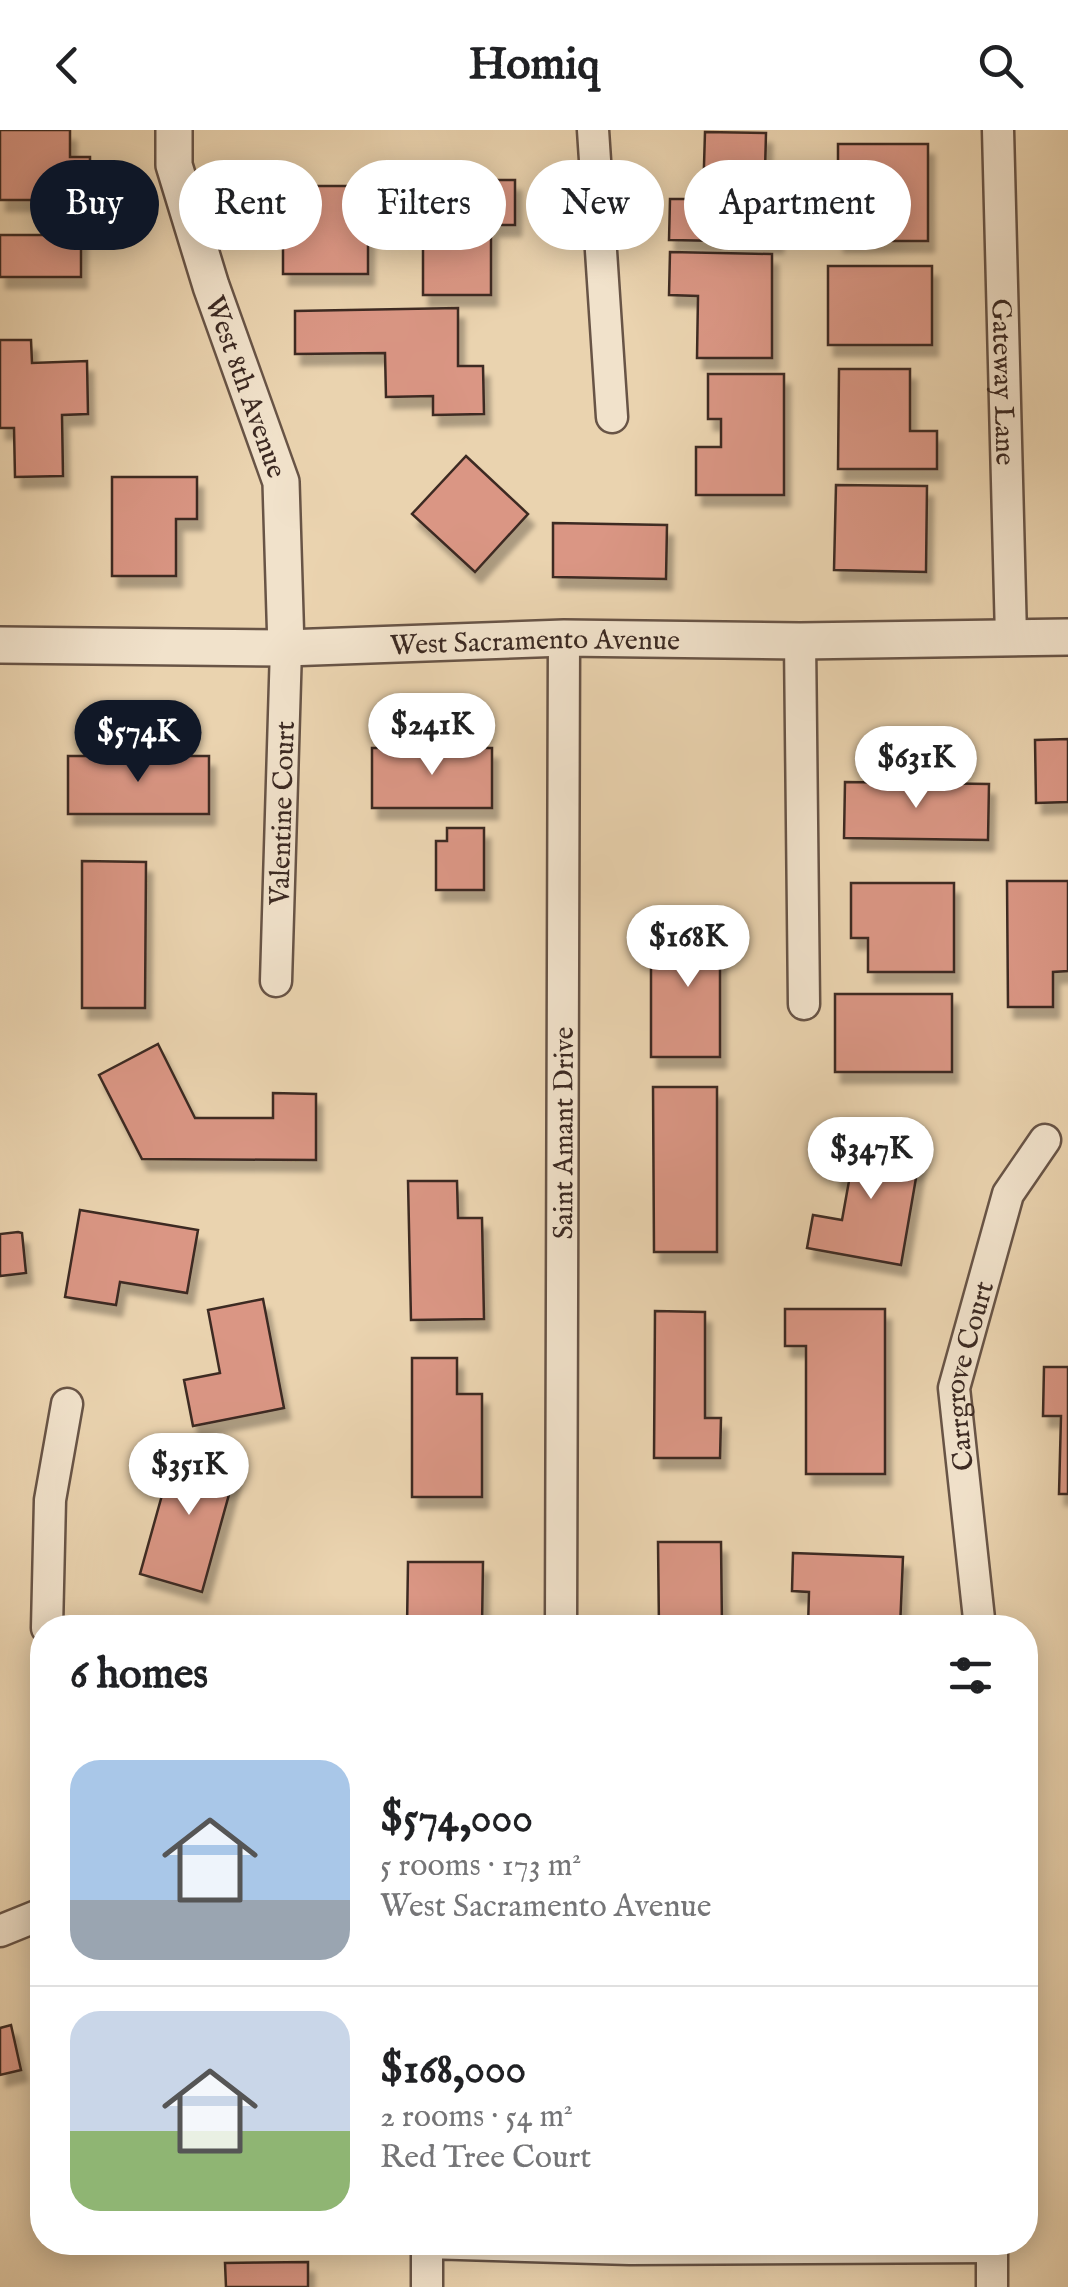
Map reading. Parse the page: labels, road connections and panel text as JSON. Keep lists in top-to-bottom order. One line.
{"streets":{"street":["Gateway Lane","West 8th Avenue","West Sacramento Avenue","Valentine Court","Saint Amant Drive","Carrgrove Court"]},"crossings":[["Gateway Lane","West Sacramento Avenue"],["West 8th Avenue","West Sacramento Avenue"],["West 8th Avenue","Valentine Court"],["West Sacramento Avenue","Valentine Court"],["West Sacramento Avenue","Saint Amant Drive"]],"page":{"header":"Homiq","chip":["Buy","Rent","Filters","New","Apartment"],"price":["$241K","$574K","$631K","$168K","$347K","$351K"],"heading":"6 homes","list":[{"name":"$574,000","note":"5 rooms · 173 m² · West Sacramento Avenue"},{"name":"$168,000","note":"2 rooms · 54 m² · Red Tree Court"}]}}
